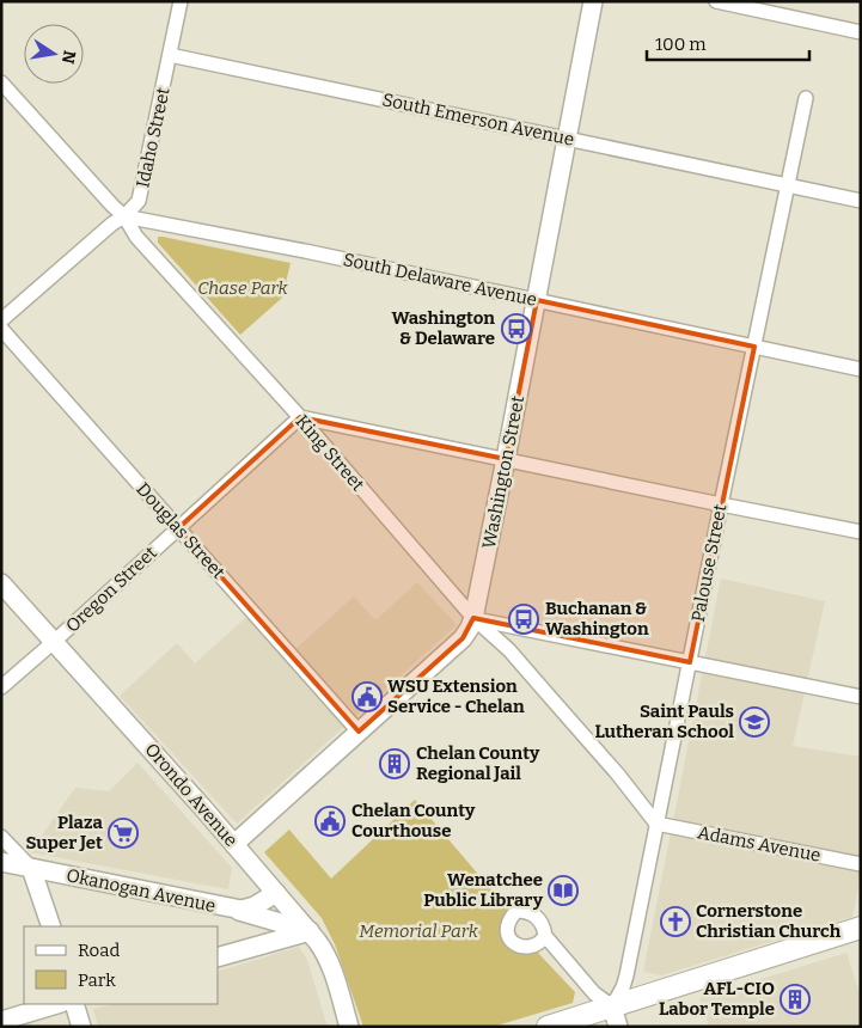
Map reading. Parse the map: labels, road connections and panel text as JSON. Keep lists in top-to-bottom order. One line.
{"streets":{"street":["South Emerson Avenue","Idaho Street","South Delaware Avenue","King Street","Washington Street","Douglas Street","Palouse Street","Oregon Street","Orondo Avenue","Adams Avenue","Okanogan Avenue"]},"crossings":[["South Emerson Avenue","Idaho Street"],["South Emerson Avenue","Washington Street"],["South Emerson Avenue","Palouse Street"],["Idaho Street","South Delaware Avenue"],["Idaho Street","King Street"],["South Delaware Avenue","King Street"],["South Delaware Avenue","Washington Street"],["South Delaware Avenue","Palouse Street"],["King Street","Washington Street"],["King Street","Palouse Street"],["King Street","Oregon Street"],["King Street","Adams Avenue"],["Washington Street","Douglas Street"],["Washington Street","Orondo Avenue"],["Douglas Street","Oregon Street"],["Palouse Street","Adams Avenue"],["Oregon Street","Orondo Avenue"],["Orondo Avenue","Okanogan Avenue"]],"parks":["Chase Park","Memorial Park"],"places":{"bus stop":["Washington & Delaware","Buchanan & Washington"],"public building":["WSU Extension Service - Chelan","Chelan County Courthouse"],"school or university":["Saint Pauls Lutheran School"],"building":["Chelan County Regional Jail","AFL-CIO Labor Temple"],"supermarket":["Plaza Super Jet"],"library":["Wenatchee Public Library"],"church":["Cornerstone Christian Church"]},"legend":["Road","Park"],"scale_bar":"100 m","north":"right"}
